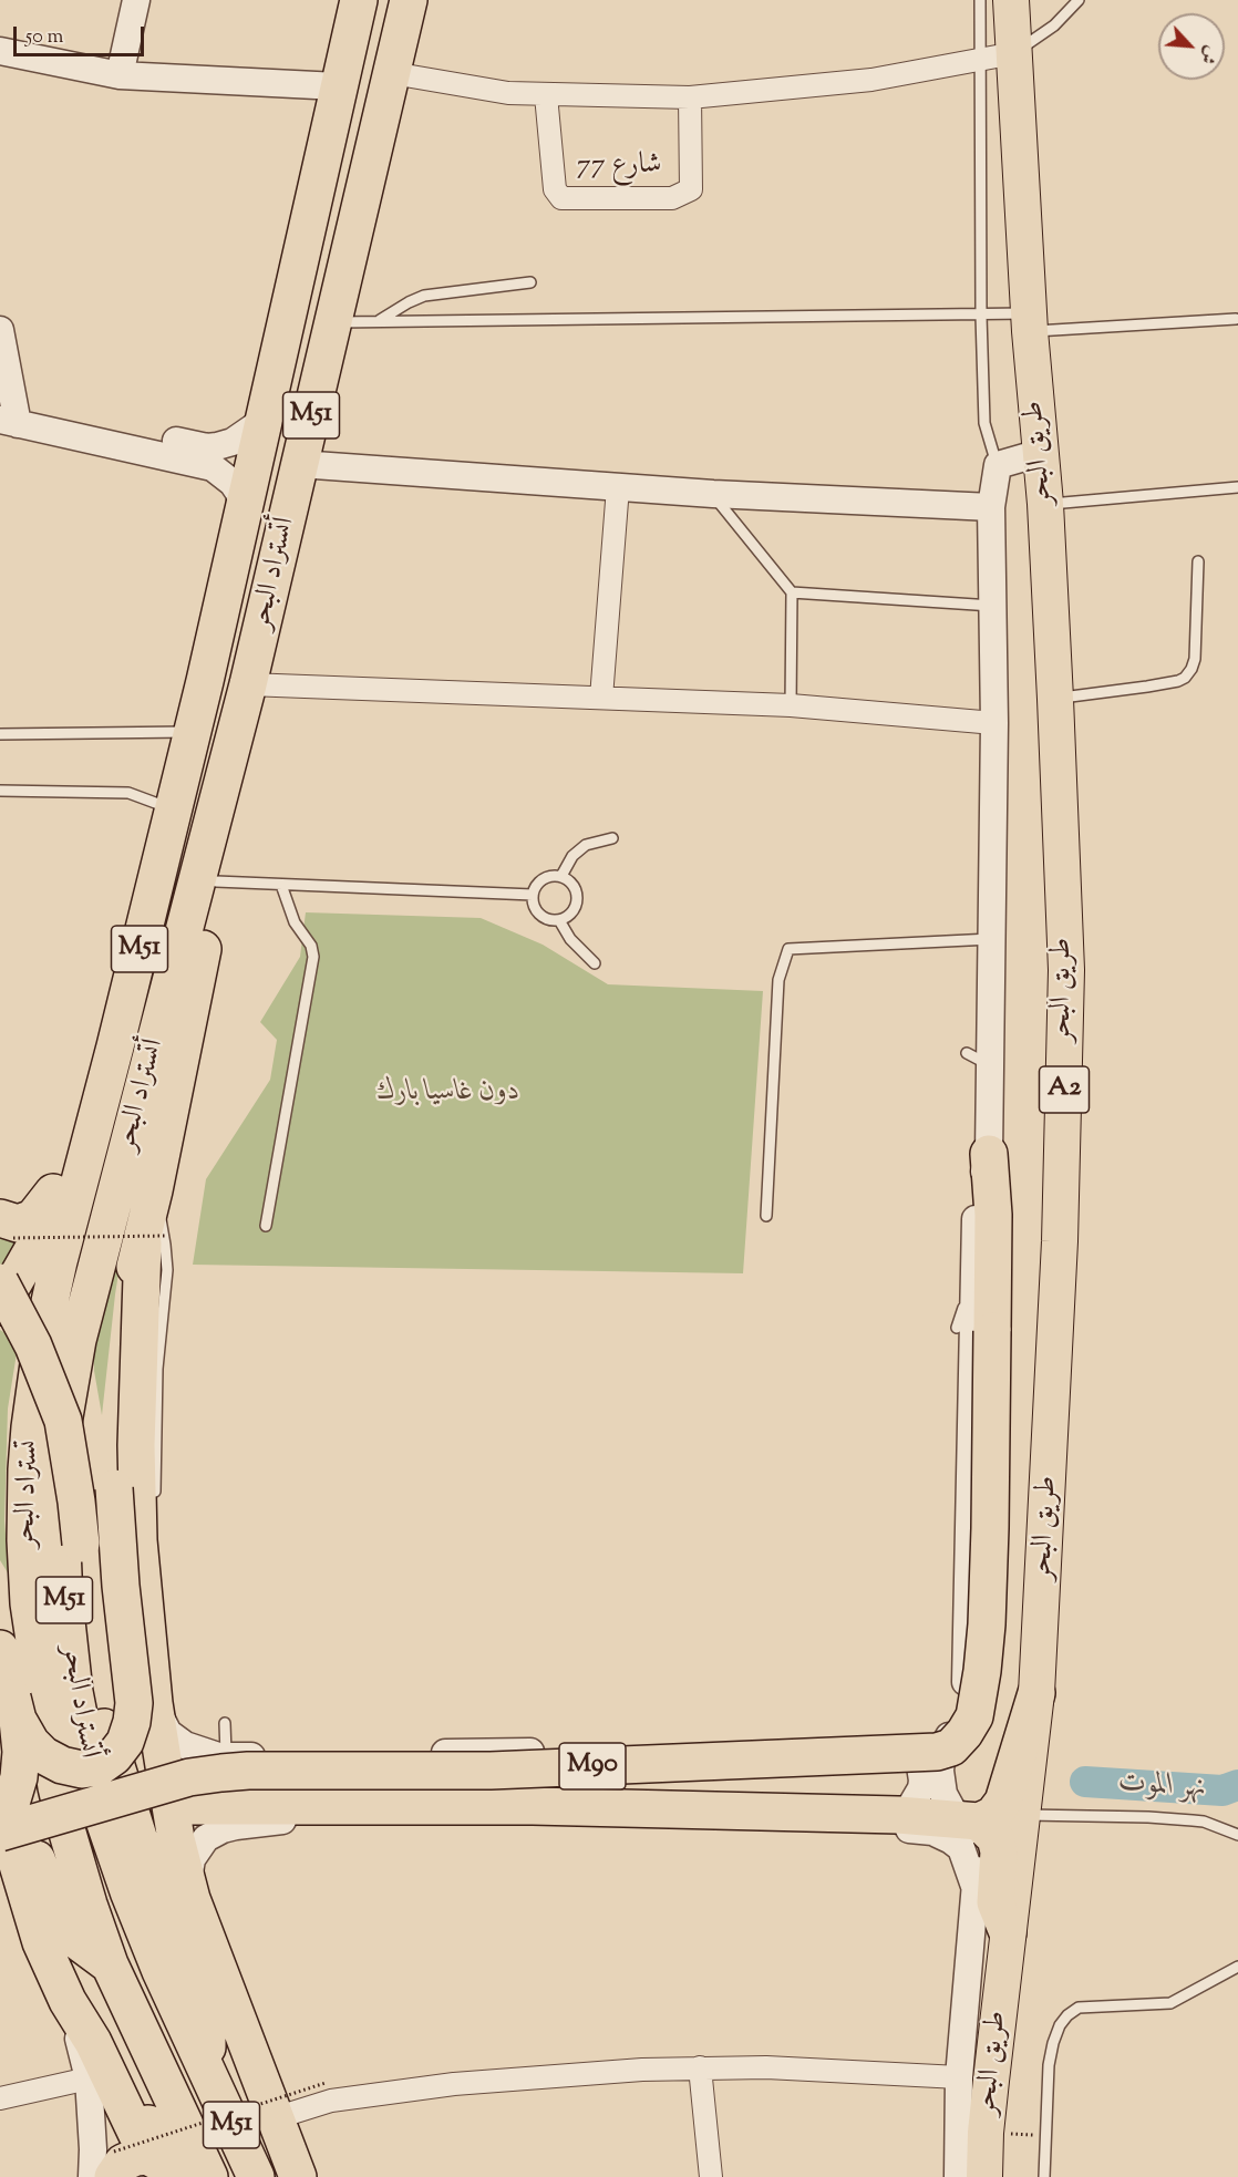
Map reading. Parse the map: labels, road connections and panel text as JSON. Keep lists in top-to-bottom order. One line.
{"streets":{"highway":["M51","طريق البحر","أتستراد البحر","A2","تستراد البحر","M90"],"street":["شارع 77"]},"crossings":[["M51","تستراد البحر"],["أتستراد البحر","تستراد البحر"]],"water":["نهر الموت"],"parks":["دون غاسيا بارك"],"scale_bar":"50 m","north":"bottom right"}
